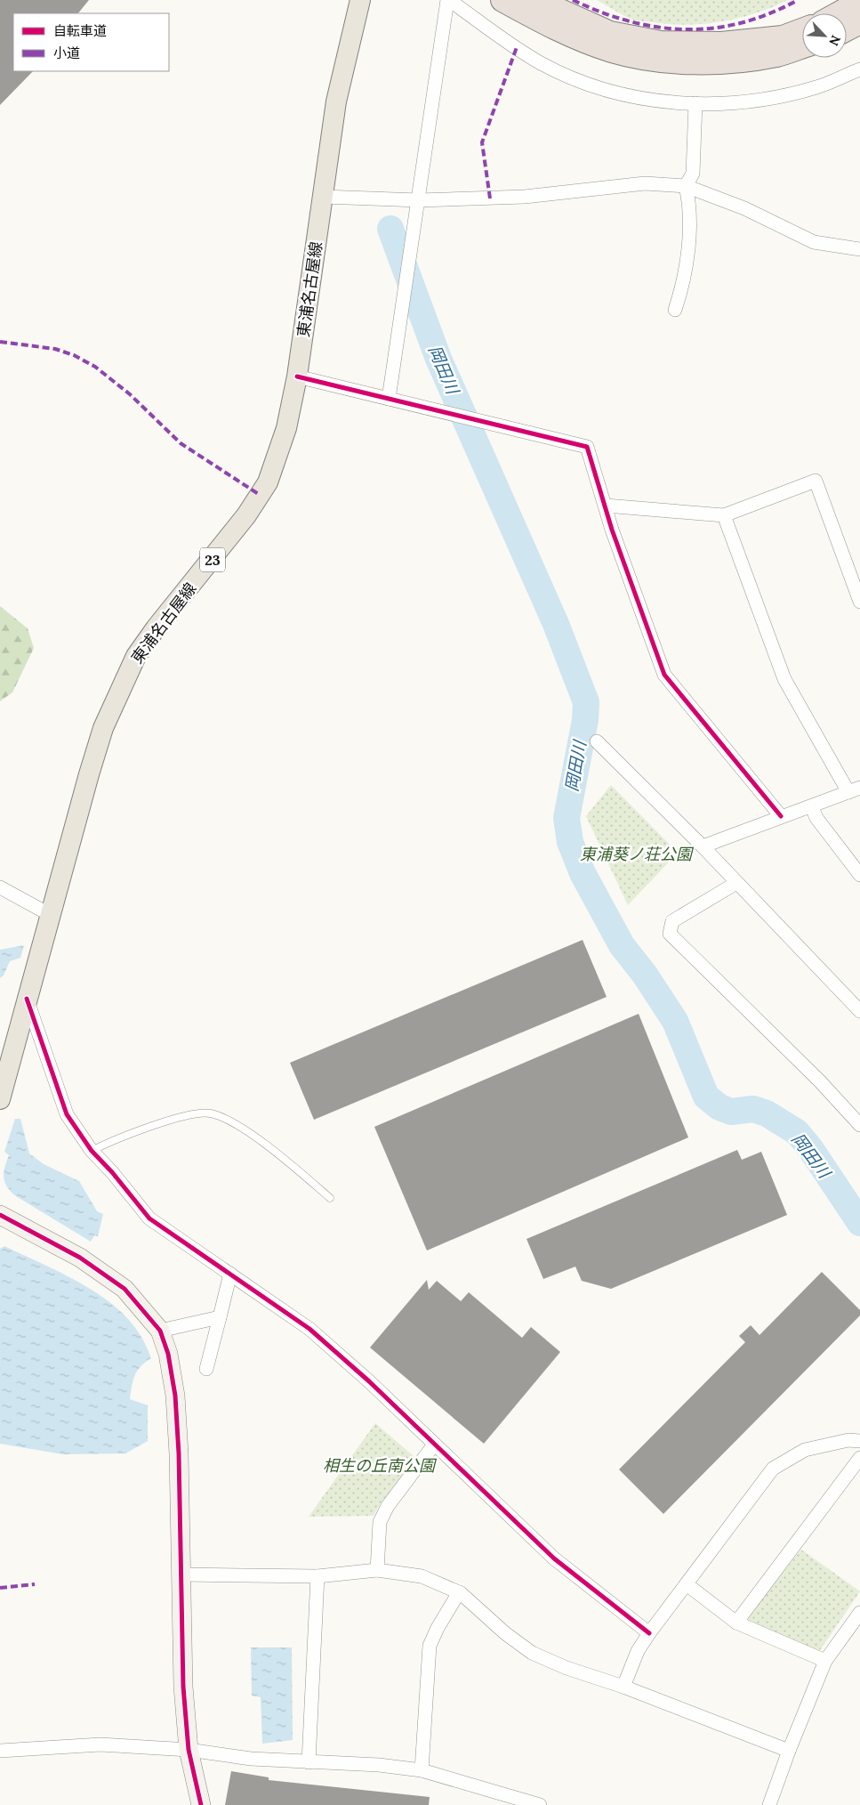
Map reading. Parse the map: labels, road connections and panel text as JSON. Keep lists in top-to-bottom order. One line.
{"streets":{"main road":["東浦名古屋線","23"]},"water":["岡田川"],"parks":["東浦葵ノ荘公園","相生の丘南公園"],"legend":["自転車道","小道"],"north":"bottom right"}
